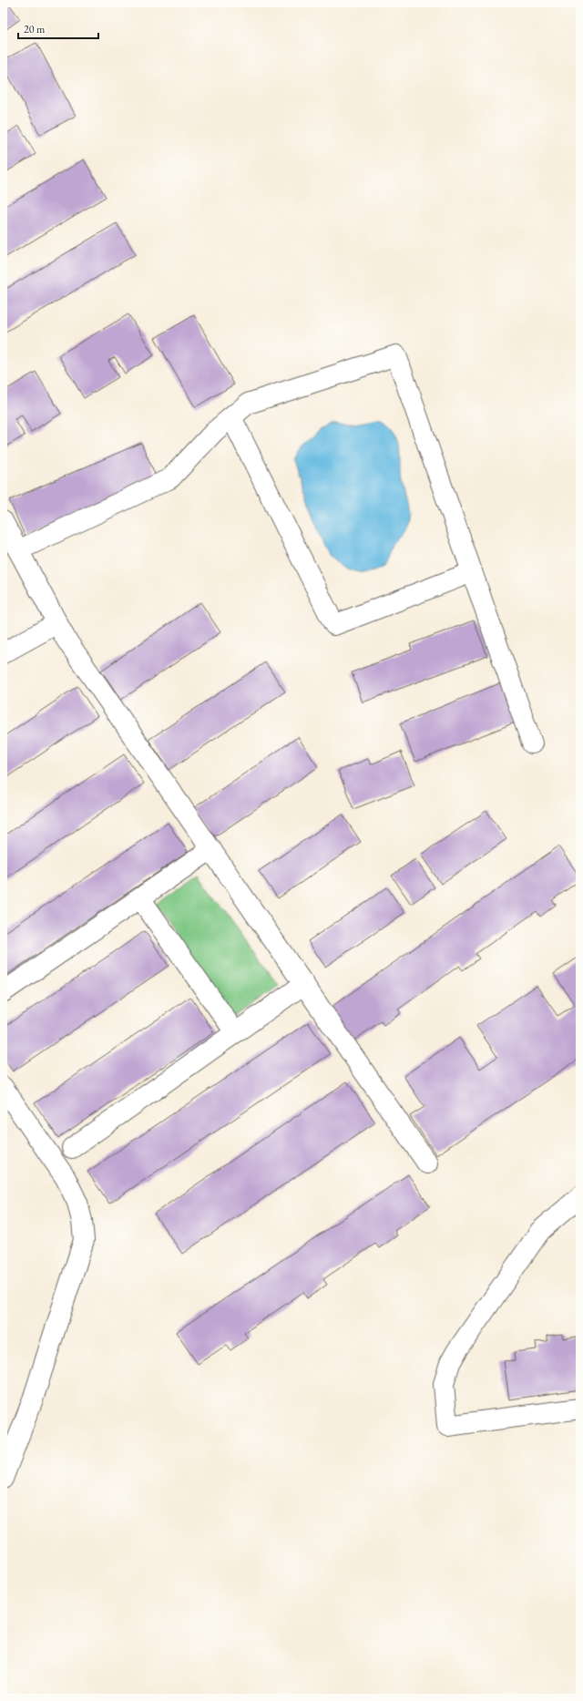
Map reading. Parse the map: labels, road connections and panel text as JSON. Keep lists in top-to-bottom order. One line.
{"scale_bar":"20 m"}
